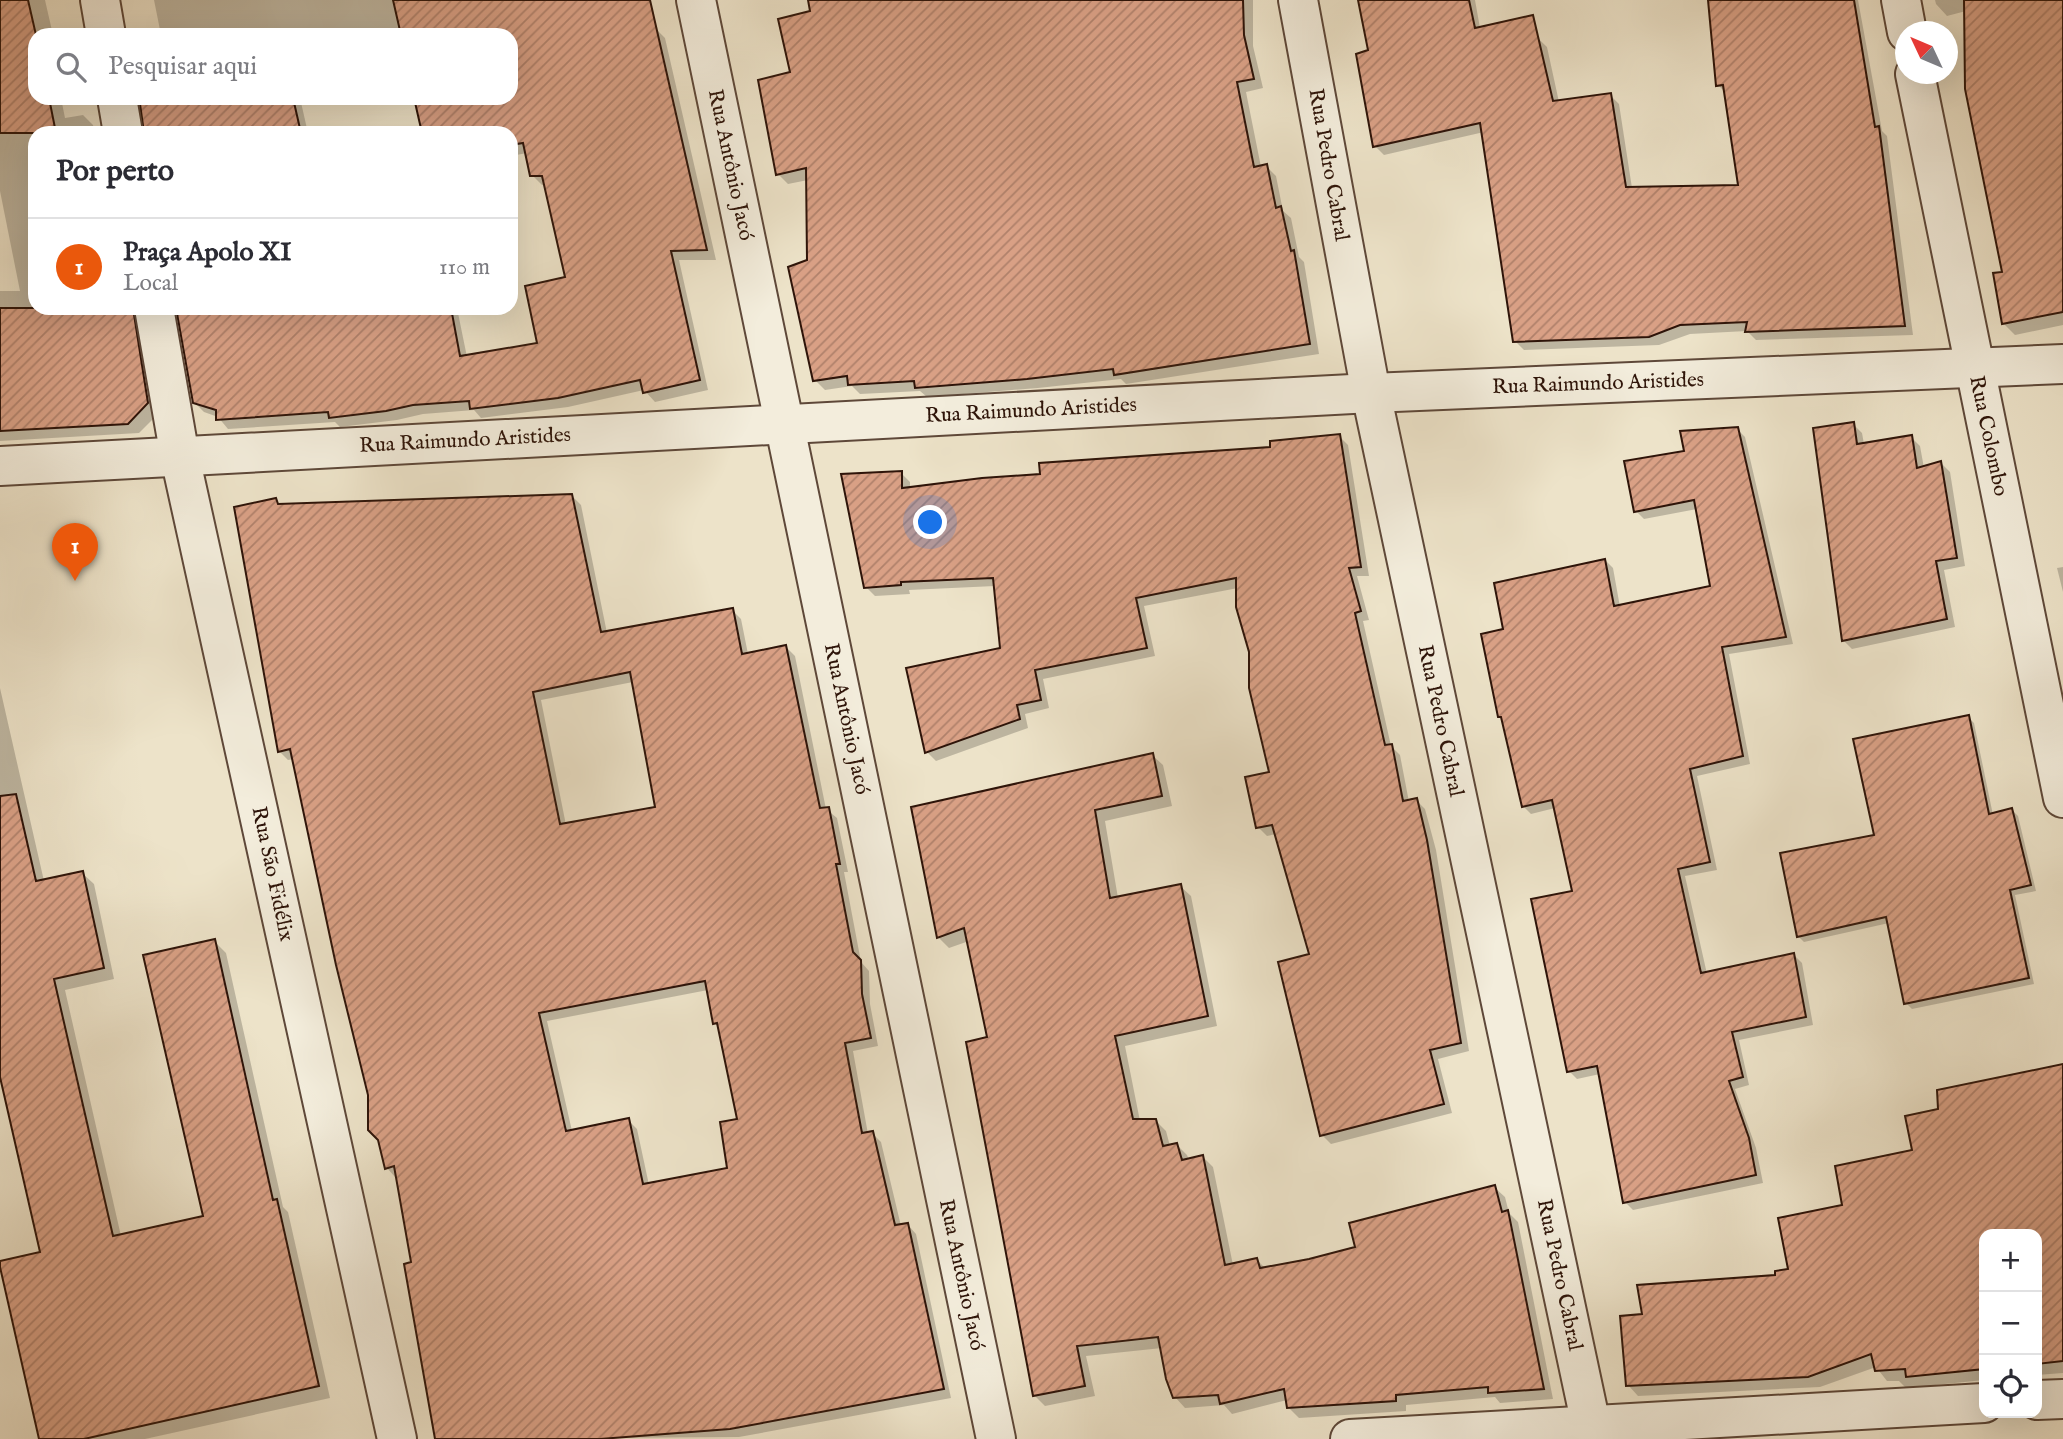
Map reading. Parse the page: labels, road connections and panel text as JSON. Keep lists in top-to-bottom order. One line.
{"streets":{"street":["Rua Antônio Jacó","Rua Pedro Cabral","Rua Raimundo Aristides","Rua Colombo","Rua São Fidélix"]},"crossings":[["Rua Antônio Jacó","Rua Raimundo Aristides"],["Rua Pedro Cabral","Rua Raimundo Aristides"],["Rua Raimundo Aristides","Rua Colombo"],["Rua Raimundo Aristides","Rua São Fidélix"]],"north":"top left","page":{"search":"Pesquisar aqui","heading":"Por perto","list":[{"mark":"1","name":"Praça Apolo XI","note":"Local","value":"110 m"}],"pins":"1","map_buttons":["+","−"]}}
